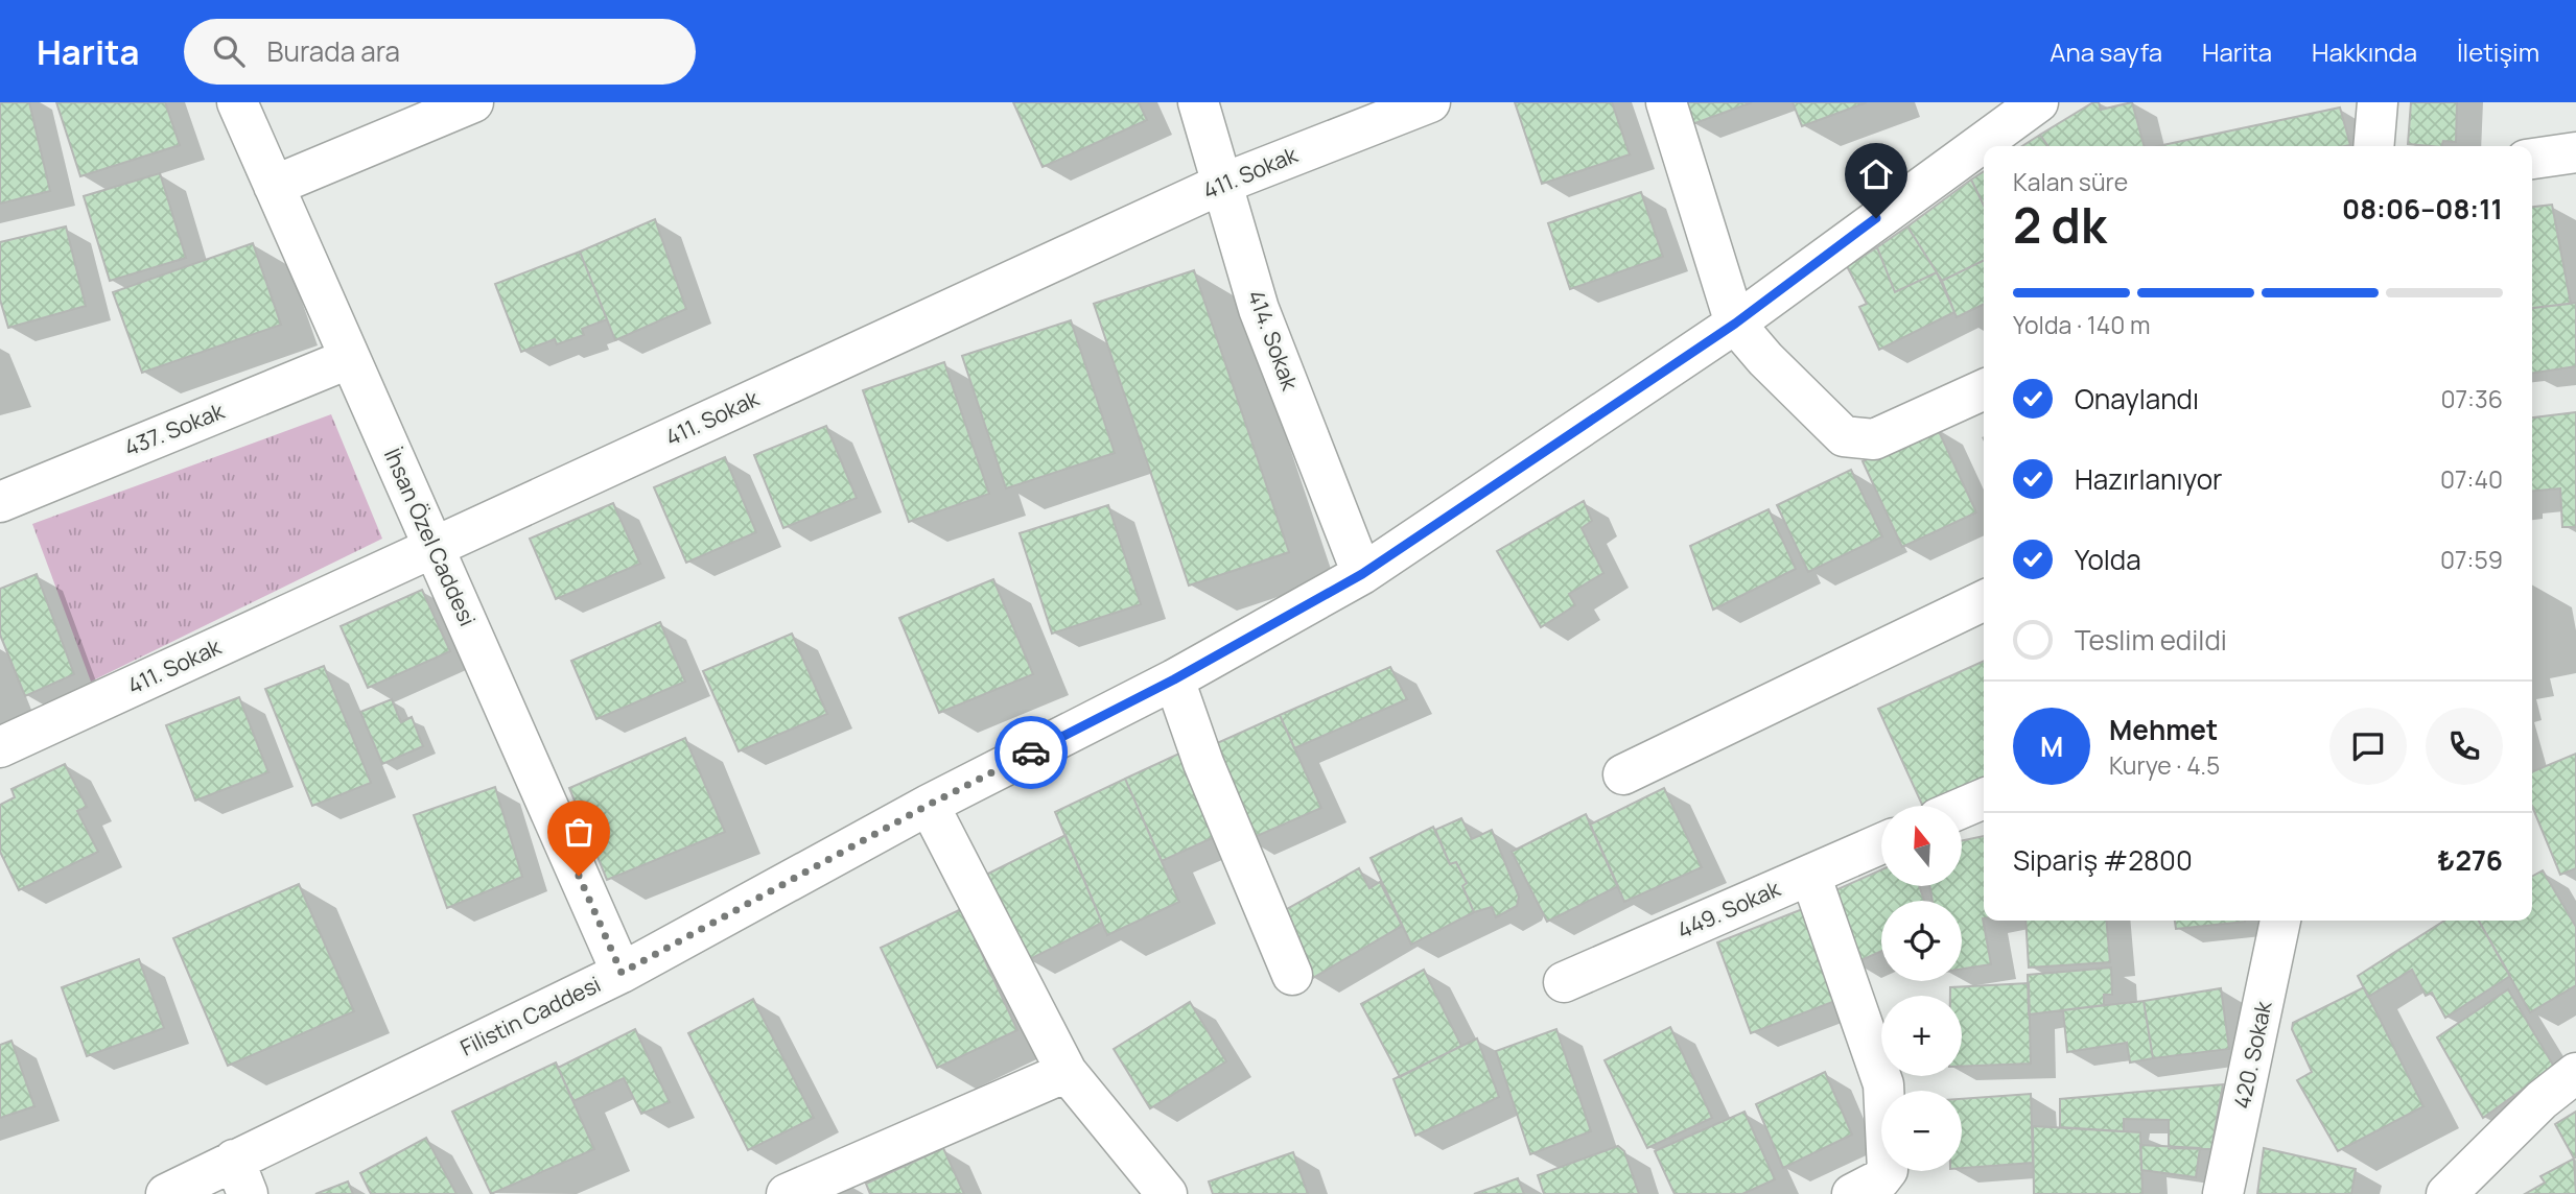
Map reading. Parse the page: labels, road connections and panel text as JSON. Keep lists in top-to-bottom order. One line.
{"streets":{"street":["411. Sokak","414. Sokak","437. Sokak","İhsan Özel Caddesi","449. Sokak","Filistin Caddesi","420. Sokak"]},"crossings":[["411. Sokak","414. Sokak"],["411. Sokak","İhsan Özel Caddesi"],["414. Sokak","Filistin Caddesi"],["437. Sokak","İhsan Özel Caddesi"],["İhsan Özel Caddesi","Filistin Caddesi"]],"north":"top","page":{"header":"Harita","search":"Burada ara","nav":["Ana sayfa","Harita","Hakkında","İletişim"],"heading":["2 dk","Kalan süre","08:06–08:11"],"panel":["Mehmet","Kurye · 4.5","Sipariş #2800","₺276"],"bar":"Yolda · 140 m","list":[["Onaylandı","07:36"],["Hazırlanıyor","07:40"],["Yolda","07:59"],"Teslim edildi"],"round":"M","map_buttons":["+","−"]}}
